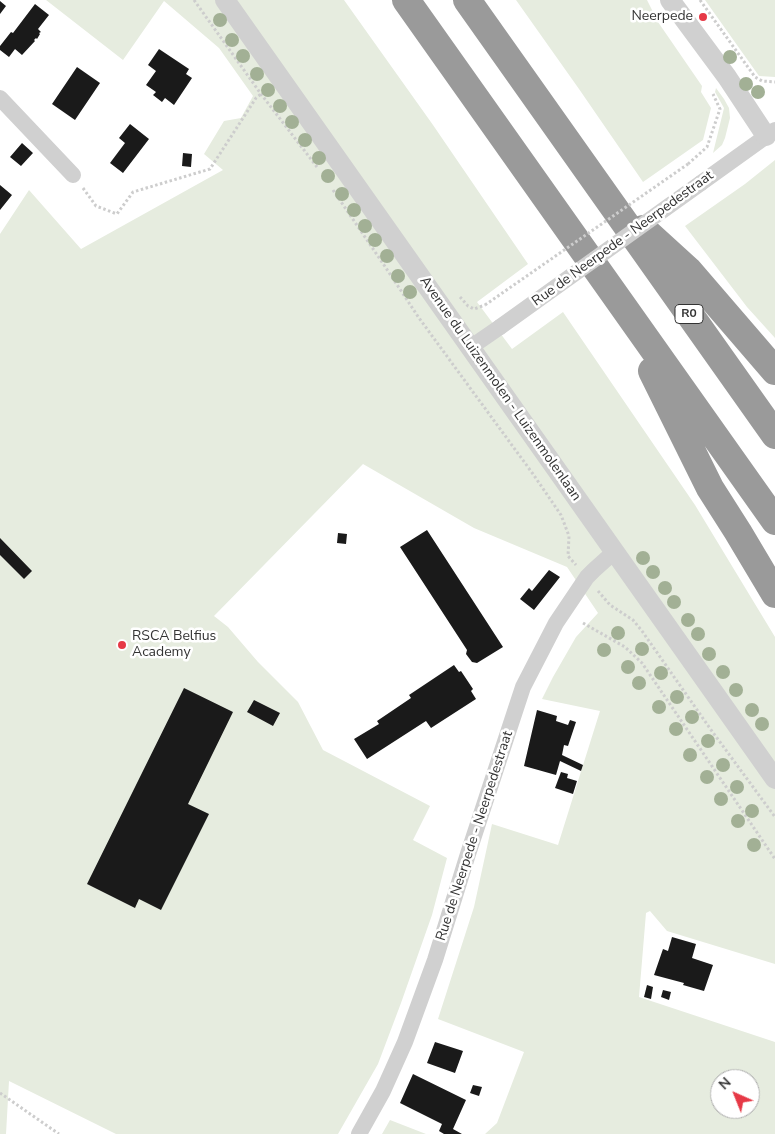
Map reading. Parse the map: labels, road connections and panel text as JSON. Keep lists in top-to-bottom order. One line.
{"streets":{"highway":["R0"],"street":["Rue de Neerpede - Neerpedestraat","Avenue du Luizenmolen - Luizenmolenlaan"]},"crossings":[["Rue de Neerpede - Neerpedestraat","Avenue du Luizenmolen - Luizenmolenlaan"]],"places":["Neerpede","RSCA Belfius Academy"],"north":"top left"}
